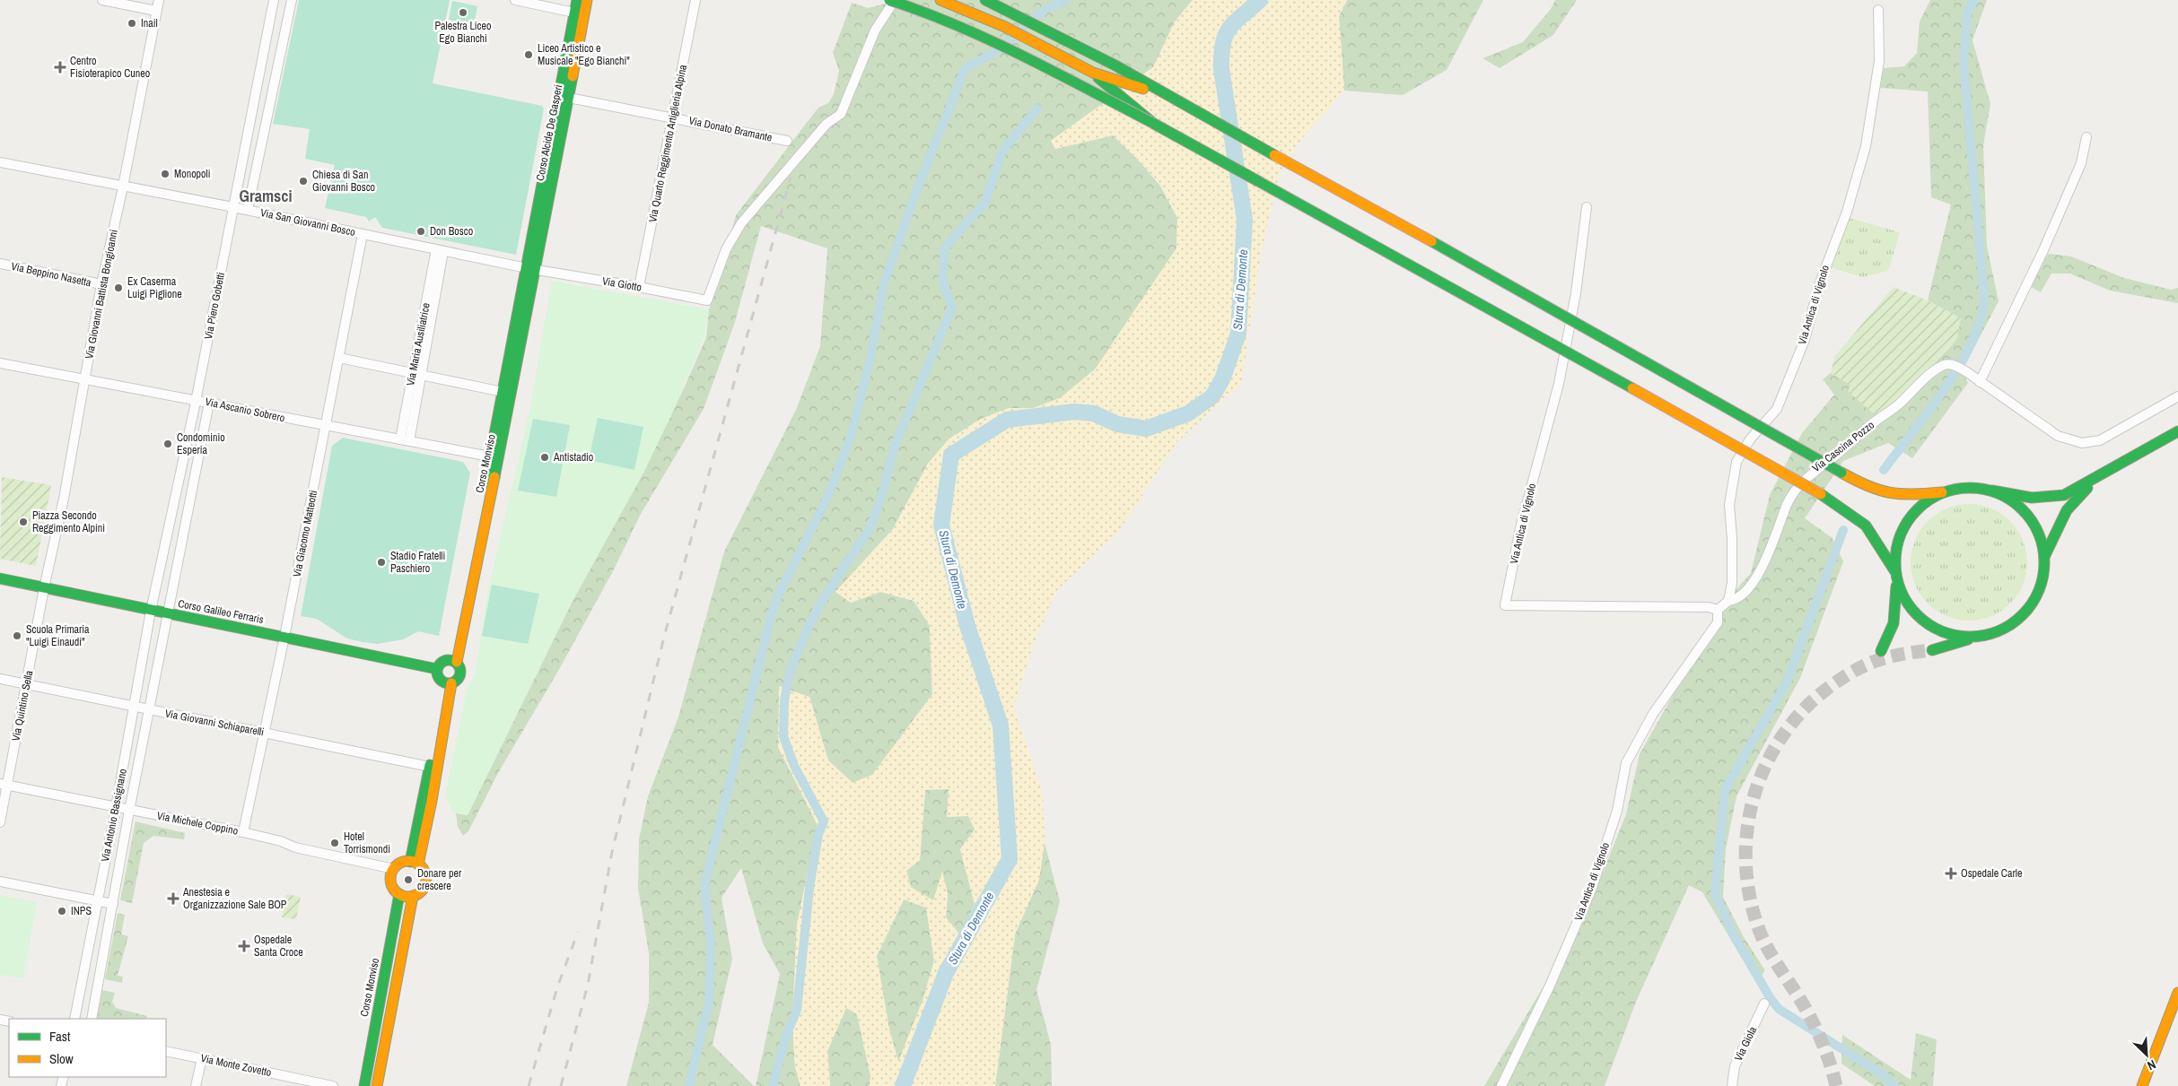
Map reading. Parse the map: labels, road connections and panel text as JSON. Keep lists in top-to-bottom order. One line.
{"streets":{"main road":["Corso Alcide De Gasperi","Corso Monviso","Corso Galileo Ferraris"],"street":["Via Donato Bramante","Via Quarto Reggimento Artiglieria Alpina","Via San Giovanni Bosco","Via Beppino Nasetta","Via Giotto","Via Giovanni Battista Bongioanni","Via Antica di Vignolo","Via Piero Gobetti","Via Maria Ausiliatrice","Via Ascanio Sobrero","Via Cascina Pozzo","Via Giacomo Matteotti","Via Quintino Sella","Via Giovanni Schiaparelli","Via Antonio Bassignano","Via Michele Coppino","Via Giola","Via Monte Zovetto"]},"crossings":[["Via Donato Bramante","Corso Alcide De Gasperi"],["Via Donato Bramante","Via Quarto Reggimento Artiglieria Alpina"],["Corso Alcide De Gasperi","Via San Giovanni Bosco"],["Corso Alcide De Gasperi","Via Giotto"],["Corso Alcide De Gasperi","Corso Monviso"],["Via Quarto Reggimento Artiglieria Alpina","Via Giotto"],["Via San Giovanni Bosco","Via Giotto"],["Via San Giovanni Bosco","Via Giovanni Battista Bongioanni"],["Via San Giovanni Bosco","Via Piero Gobetti"],["Via San Giovanni Bosco","Via Maria Ausiliatrice"],["Via San Giovanni Bosco","Corso Monviso"],["Via San Giovanni Bosco","Via Giacomo Matteotti"],["Via Beppino Nasetta","Via Giovanni Battista Bongioanni"],["Via Giotto","Corso Monviso"],["Via Giovanni Battista Bongioanni","Via Ascanio Sobrero"],["Via Giovanni Battista Bongioanni","Corso Galileo Ferraris"],["Via Giovanni Battista Bongioanni","Via Quintino Sella"],["Via Antica di Vignolo","Via Cascina Pozzo"],["Via Piero Gobetti","Via Ascanio Sobrero"],["Via Piero Gobetti","Corso Galileo Ferraris"],["Via Piero Gobetti","Via Antonio Bassignano"],["Via Maria Ausiliatrice","Via Ascanio Sobrero"],["Via Ascanio Sobrero","Corso Monviso"],["Via Ascanio Sobrero","Via Giacomo Matteotti"],["Corso Monviso","Corso Galileo Ferraris"],["Corso Monviso","Via Michele Coppino"],["Via Giacomo Matteotti","Corso Galileo Ferraris"],["Via Giacomo Matteotti","Via Giovanni Schiaparelli"],["Via Giacomo Matteotti","Via Michele Coppino"],["Corso Galileo Ferraris","Via Quintino Sella"],["Corso Galileo Ferraris","Via Antonio Bassignano"],["Via Quintino Sella","Via Giovanni Schiaparelli"],["Via Quintino Sella","Via Michele Coppino"],["Via Giovanni Schiaparelli","Via Antonio Bassignano"],["Via Antonio Bassignano","Via Michele Coppino"]],"districts":["Gramsci"],"water":["Stura di Demonte"],"places":{"other":["Palestra Liceo Ego Bianchi","Inail","Liceo Artistico e Musicale \"Ego Bianchi\"","Monopoli","Chiesa di San Giovanni Bosco","Don Bosco","Ex Caserma Luigi Piglione","Condominio Esperia","Antistadio","Piazza Secondo Reggimento Alpini","Stadio Fratelli Paschiero","Scuola Primaria \"Luigi Einaudi\"","Hotel Torrismondi","Donare per crescere","INPS"],"health":["Centro Fisioterapico Cuneo","Ospedale Carle","Anestesia e Organizzazione Sale BOP","Ospedale Santa Croce"]},"legend":["Fast","Slow"],"north":"bottom right"}
